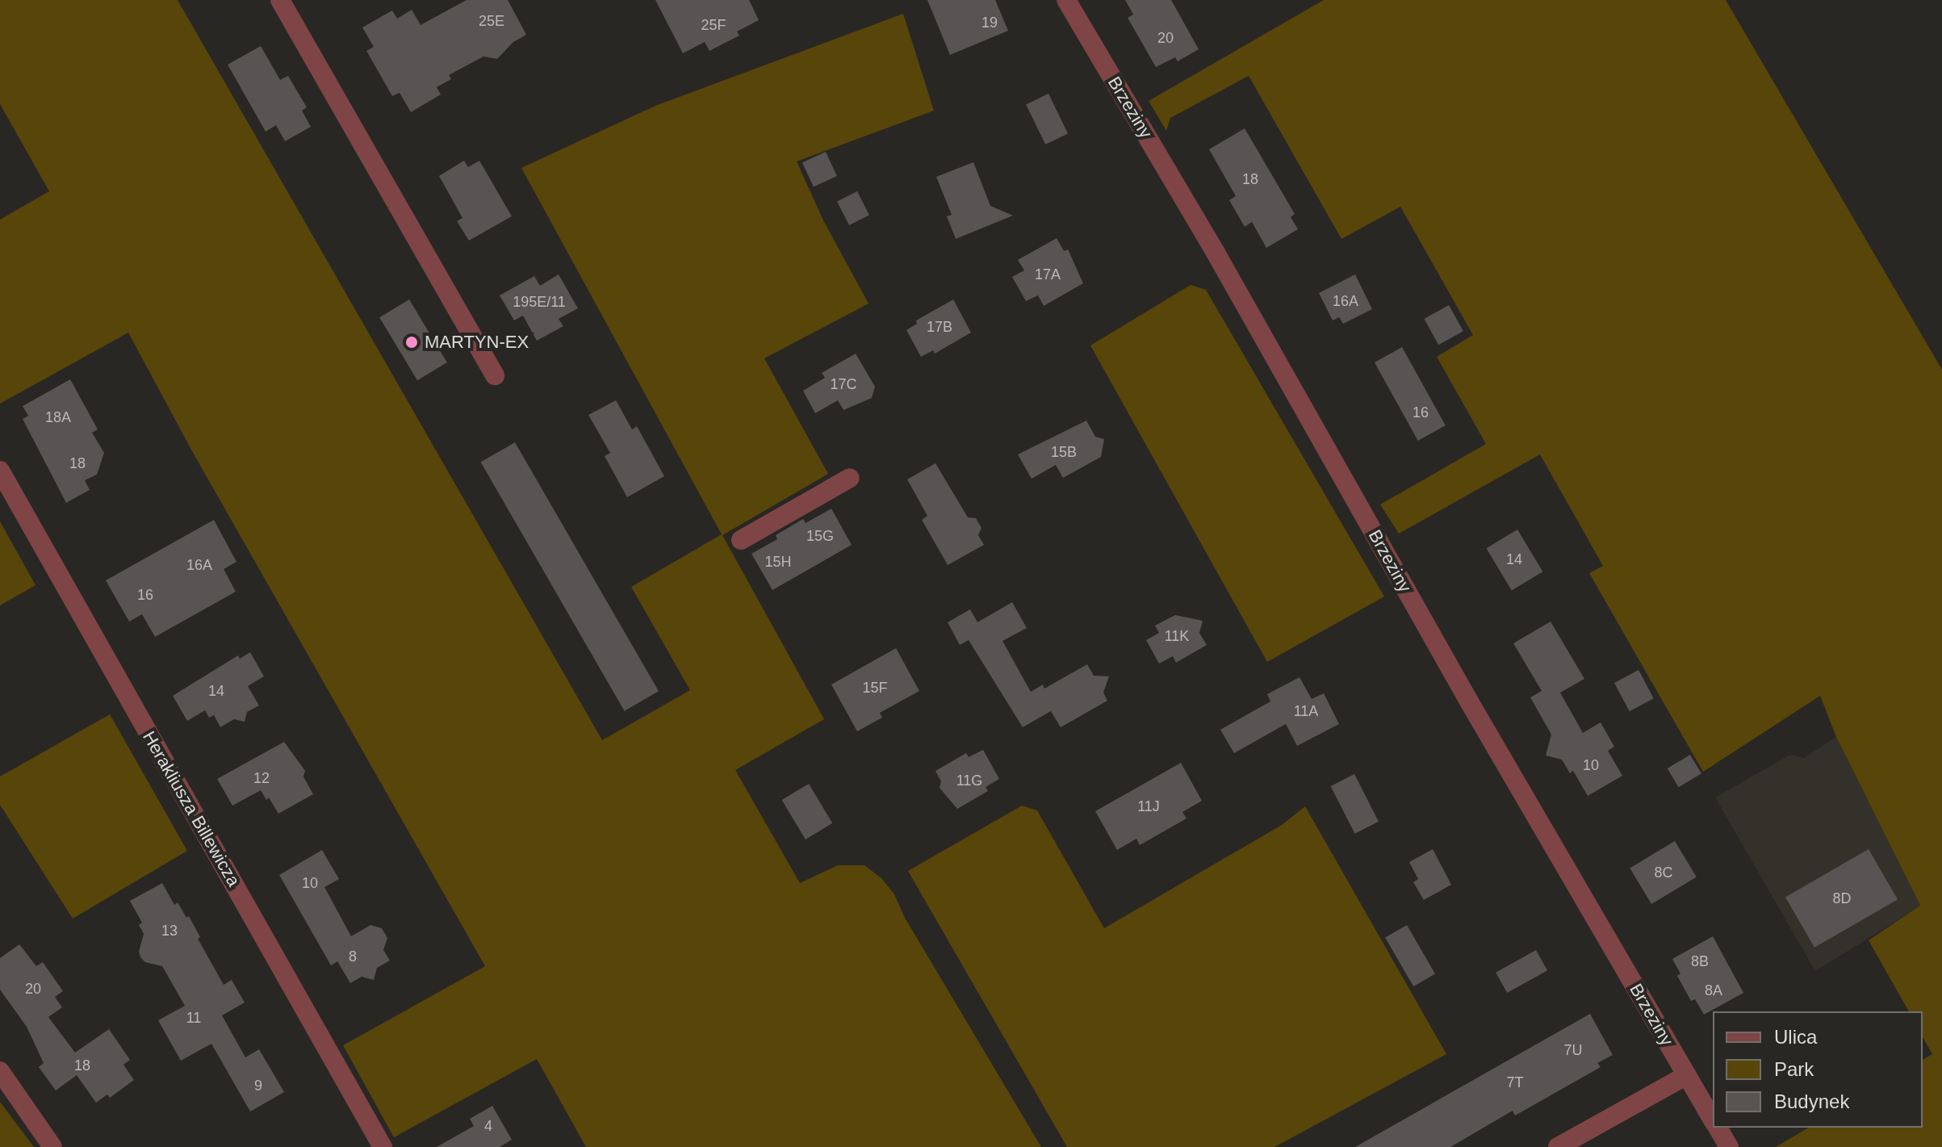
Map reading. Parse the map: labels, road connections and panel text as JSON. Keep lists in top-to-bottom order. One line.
{"streets":{"street":["Brzeziny","Herakliusza Billewicza"]},"places":["MARTYN-EX"],"house_numbers":["25E","19","25F","20","18","17A","16A","195E/11","17B","17C","16","18A","15B","18","15G","14","15H","16A","16","11K","15F","14","11A","10","12","11G","11J","8C","10","8D","13","8","8B","20","8A","11","7U","18","7T","9","4"],"legend":["Ulica","Park","Budynek"]}
